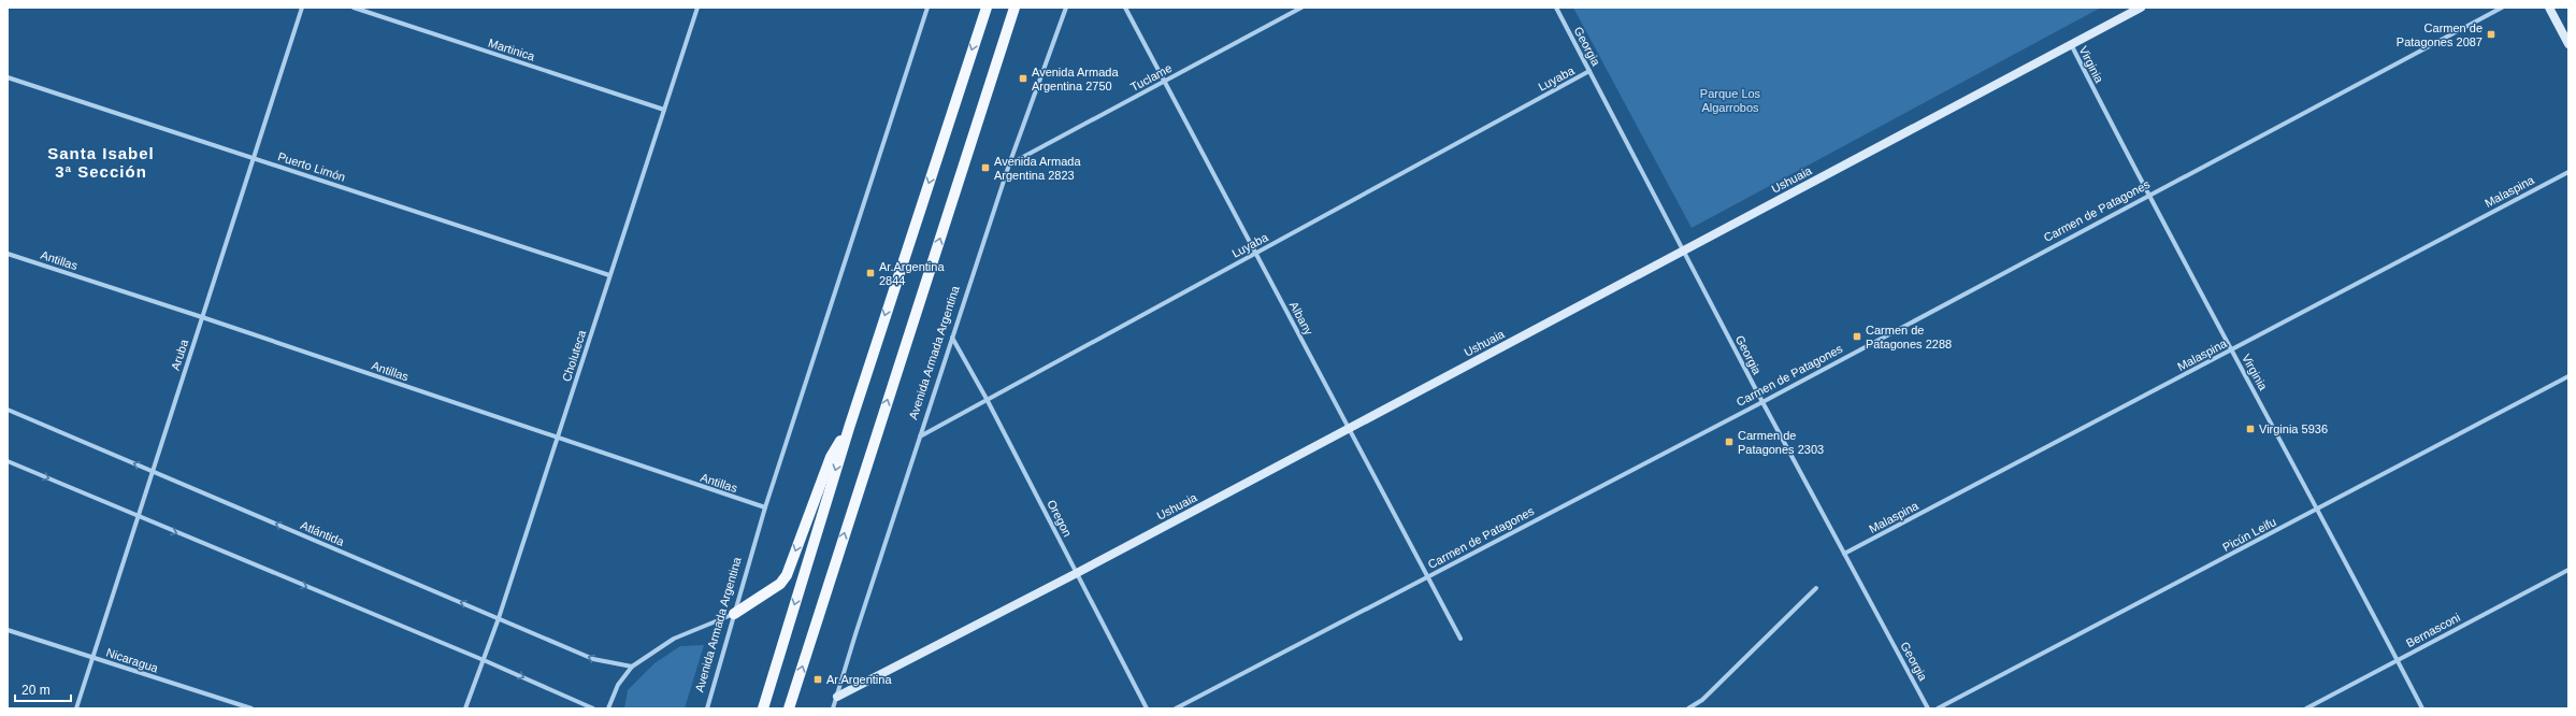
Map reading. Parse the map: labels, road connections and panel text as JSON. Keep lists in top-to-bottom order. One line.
{"streets":{"main road":["Ushuaia"],"street":["Georgia","Martinica","Virginia","Tuclame","Luyaba","Puerto Limón","Malaspina","Carmen de Patagones","Antillas","Albany","Avenida Armada Argentina","Aruba","Choluteca","Oregon","Atlántida","Picún Leifu","Bernasconi","Nicaragua"]},"crossings":[["Georgia","Luyaba"],["Georgia","Ushuaia"],["Georgia","Malaspina"],["Georgia","Carmen de Patagones"],["Martinica","Choluteca"],["Virginia","Ushuaia"],["Virginia","Malaspina"],["Virginia","Carmen de Patagones"],["Virginia","Picún Leifu"],["Virginia","Bernasconi"],["Tuclame","Albany"],["Tuclame","Avenida Armada Argentina"],["Luyaba","Albany"],["Luyaba","Avenida Armada Argentina"],["Luyaba","Oregon"],["Puerto Limón","Aruba"],["Puerto Limón","Choluteca"],["Ushuaia","Albany"],["Ushuaia","Avenida Armada Argentina"],["Ushuaia","Oregon"],["Carmen de Patagones","Albany"],["Antillas","Avenida Armada Argentina"],["Antillas","Aruba"],["Antillas","Choluteca"],["Avenida Armada Argentina","Oregon"],["Aruba","Atlántida"],["Aruba","Nicaragua"],["Choluteca","Atlántida"]],"one_way":["Atlántida"],"districts":["Santa Isabel 3ª Sección"],"parks":["Parque Los Algarrobos"],"places":{"transit":["Carmen de Patagones 2087","Avenida Armada Argentina 2750","Avenida Armada Argentina 2823","Ar.Argentina 2844","Carmen de Patagones 2288","Virginia 5936","Carmen de Patagones 2303","Ar.Argentina"]},"scale_bar":"20 m"}
